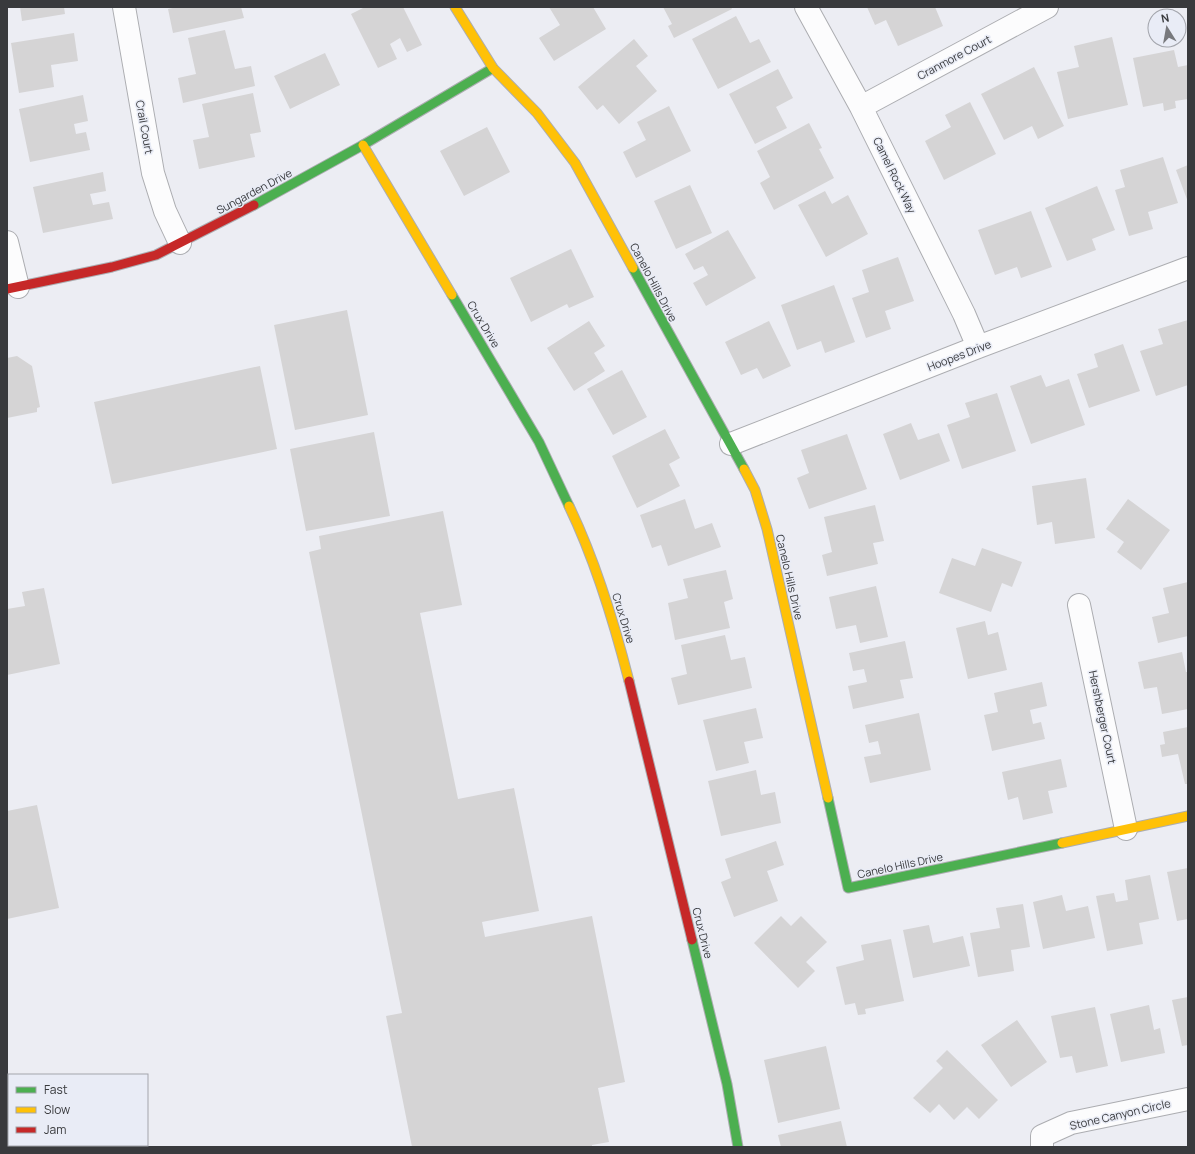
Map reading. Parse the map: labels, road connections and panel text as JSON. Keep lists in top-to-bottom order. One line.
{"streets":{"street":["Cranmore Court","Crail Court","Camel Rock Way","Sungarden Drive","Canelo Hills Drive","Crux Drive","Hoopes Drive","Hershberger Court","Stone Canyon Circle"]},"crossings":[["Cranmore Court","Camel Rock Way"],["Crail Court","Sungarden Drive"],["Camel Rock Way","Hoopes Drive"],["Sungarden Drive","Canelo Hills Drive"],["Sungarden Drive","Crux Drive"],["Canelo Hills Drive","Hoopes Drive"],["Canelo Hills Drive","Hershberger Court"]],"legend":["Fast","Slow","Jam"],"north":"top"}
